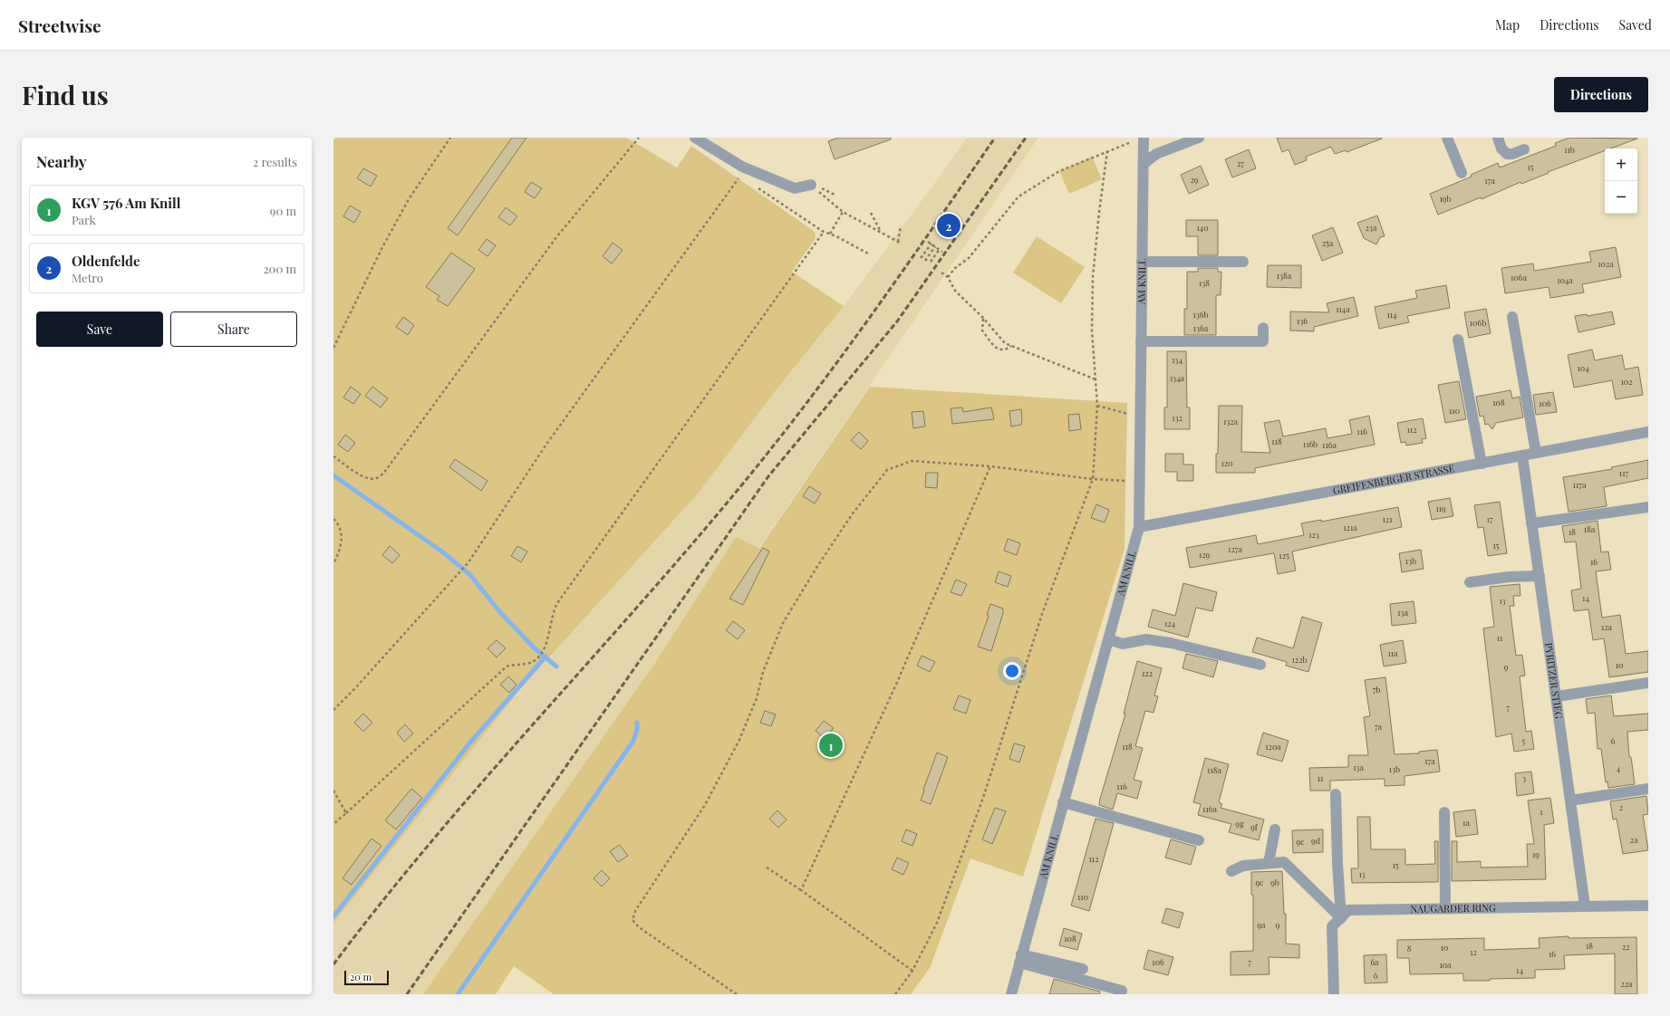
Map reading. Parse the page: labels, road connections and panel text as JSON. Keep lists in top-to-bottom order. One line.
{"streets":{"street":["AM KNILL","GREIFENBERGER STRASSE","PYRITZER STIEG","NAUGARDER RING"]},"crossings":[["AM KNILL","GREIFENBERGER STRASSE"],["GREIFENBERGER STRASSE","PYRITZER STIEG"],["PYRITZER STIEG","NAUGARDER RING"]],"house_numbers":["11b","27","15","29","17a","19b","140","23a","25a","102a","138a","106a","104a","138","114a","136b","114","136","106b","136a","134","104","134a","102","108","106","110","132","132a","112","116","118","116b","116a","120","117","117a","119","121","17","121a","18a","18","123","15","127a","129","125","13b","16","14","13","13a","124","12a","11","11a","122b","10","9","122","7b","7","7a","5","6","118","120a","17a","13a","4","13b","118a","11","3","116","2","116a","1","1a","9g","9f","2a","9d","9e","19","112","15","13","9c","9b","110","9a","9","108","18","22","10","8","12","16","106","7","6a","10a","14","6","22a"],"scale_bar":"20 m","page":{"header":"Streetwise","nav":["Map","Directions","Saved"],"buttons":["Directions",["Save","Share"]],"title":"Find us","heading":["Nearby","2 results"],"map_buttons":["+","−"],"list":[{"mark":"1","name":"KGV 576 Am Knill","note":"Park","value":"90 m"},{"mark":"2","name":"Oldenfelde","note":"Metro","value":"200 m"}],"pins":["2","1"],"scale":"20 m"}}
